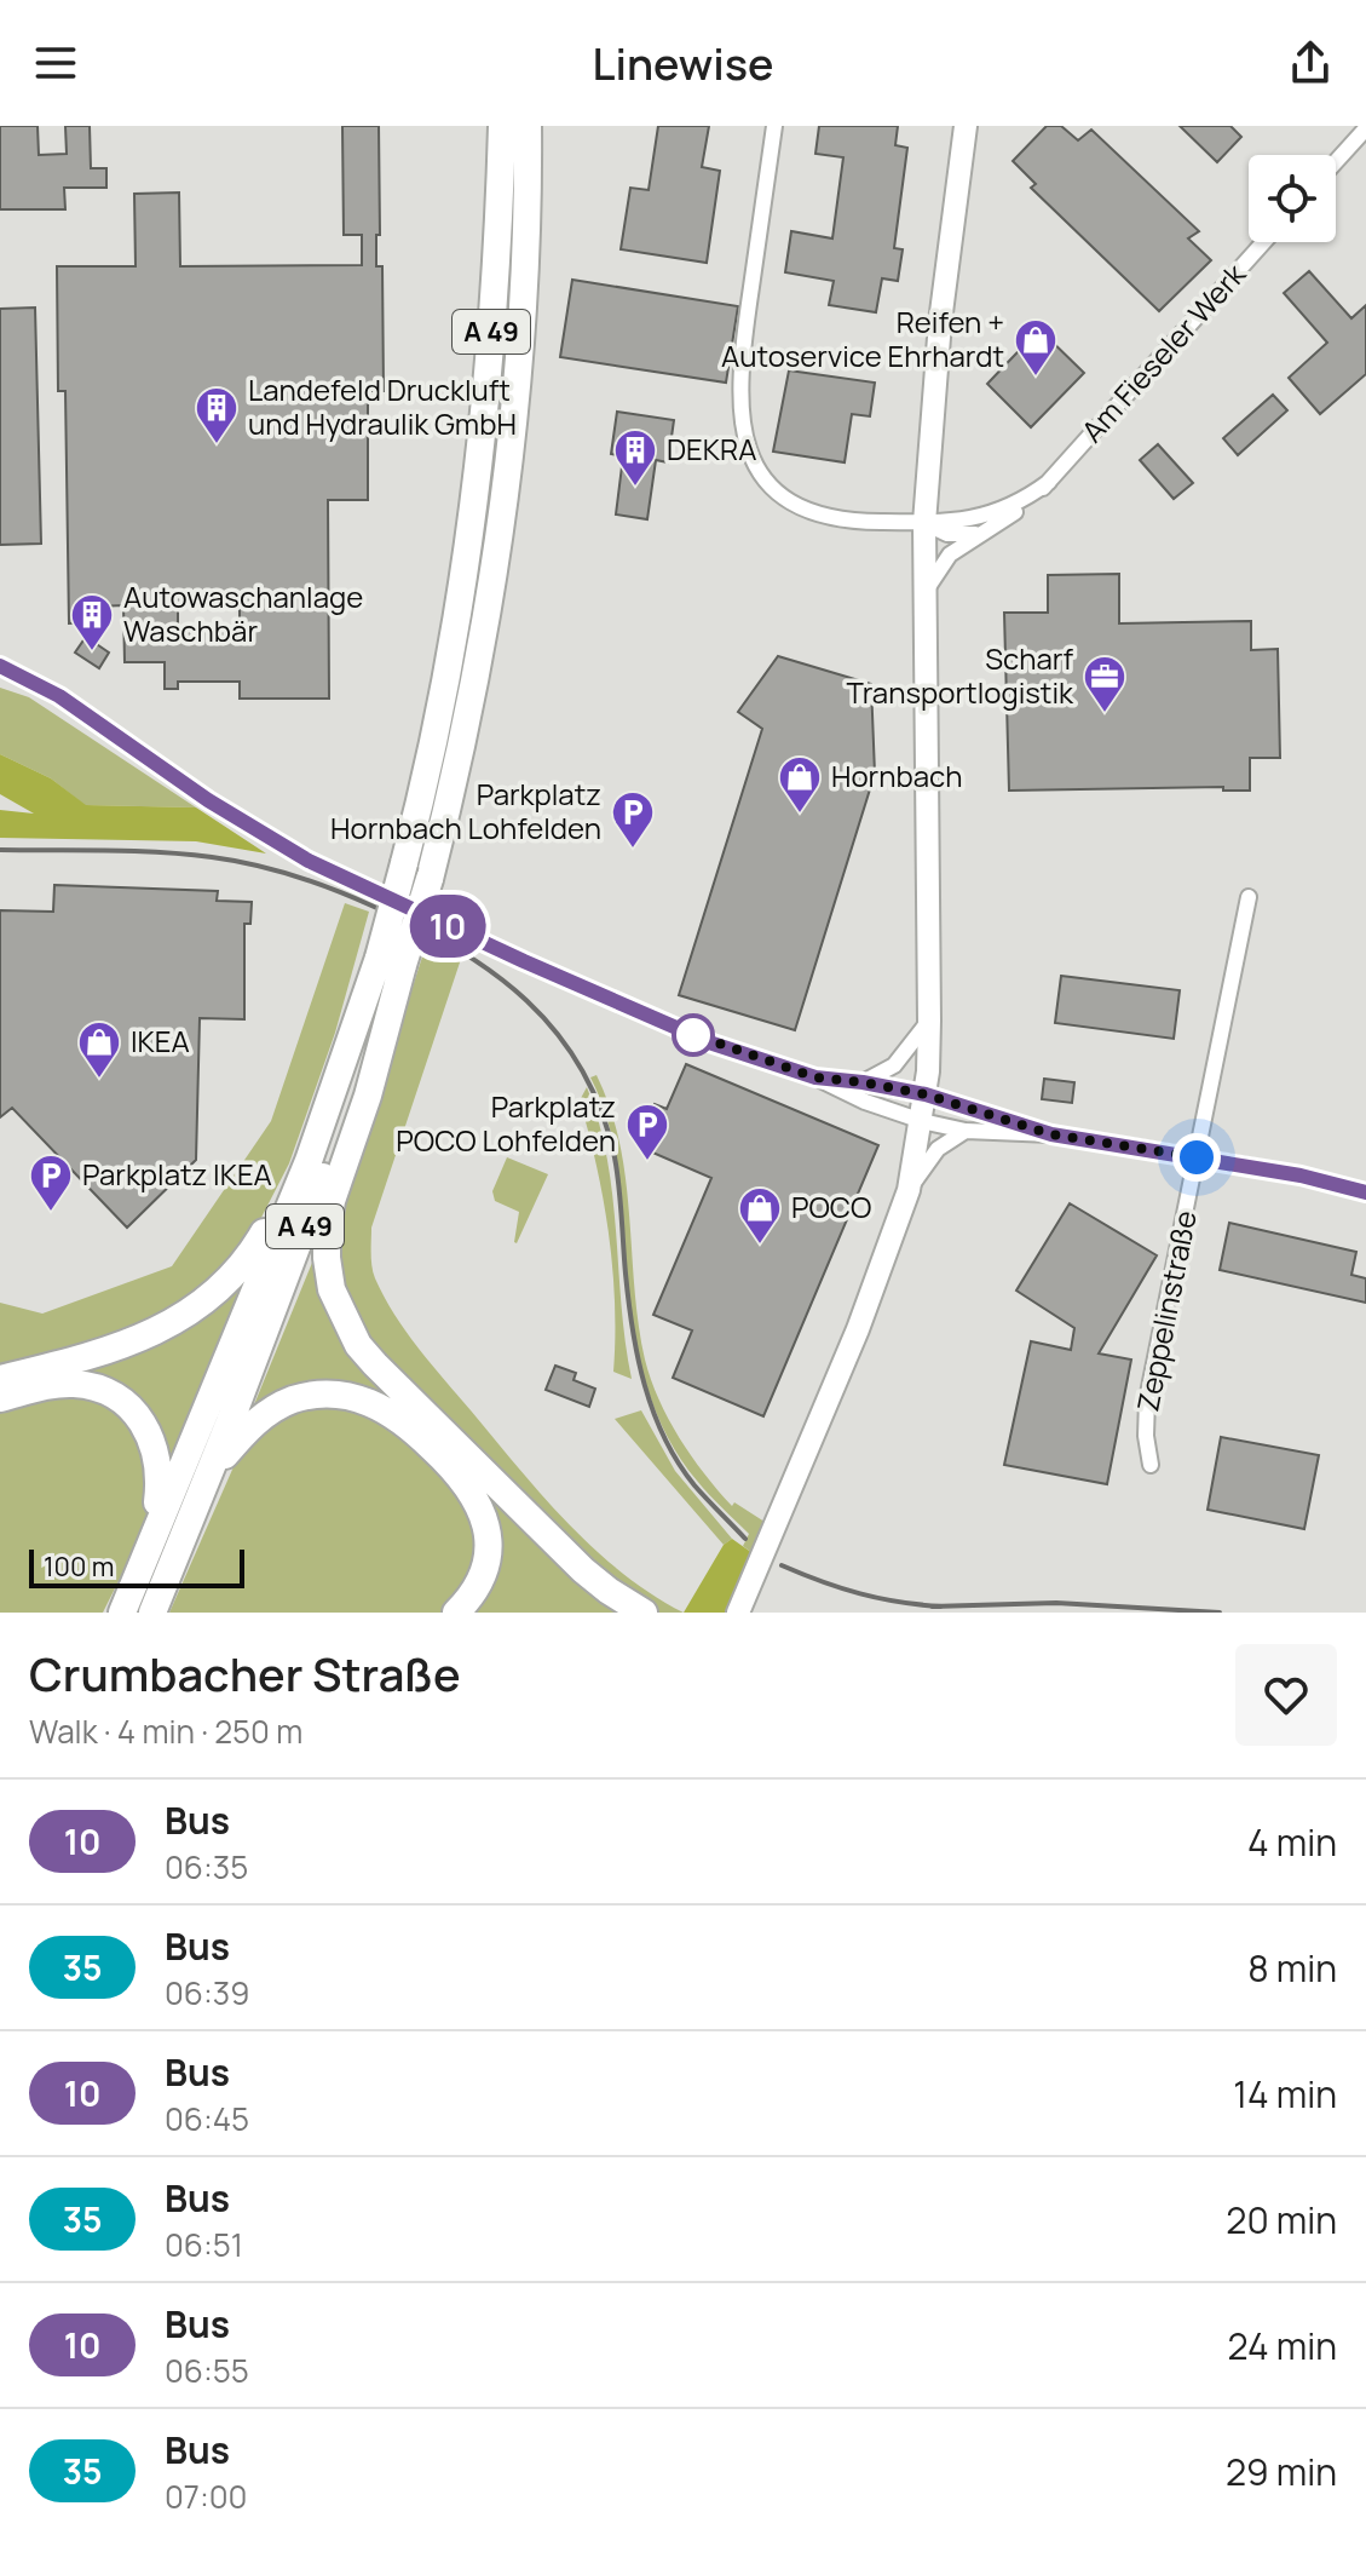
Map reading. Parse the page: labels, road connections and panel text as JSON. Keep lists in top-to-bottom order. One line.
{"streets":{"highway":["A 49"],"street":["Am Fieseler Werk","Zeppelinstraße"]},"places":{"shop":["Reifen + Autoservice Ehrhardt","Hornbach","IKEA","POCO"],"building":["Landefeld Druckluft und Hydraulik GmbH","DEKRA","Autowaschanlage Waschbär"],"office":["Scharf Transportlogistik"],"parking":["Parkplatz Hornbach Lohfelden","Parkplatz POCO Lohfelden","Parkplatz IKEA"]},"lines":["bus line 10"],"scale_bar":"100 m","page":{"header":"Linewise","on_map":"10","scale":"100 m","heading":["Crumbacher Straße","Walk · 4 min · 250 m"],"list":[{"mark":"10","name":"Bus","note":"06:35","value":"4 min"},{"mark":"35","name":"Bus","note":"06:39","value":"8 min"},{"mark":"10","name":"Bus","note":"06:45","value":"14 min"},{"mark":"35","name":"Bus","note":"06:51","value":"20 min"},{"mark":"10","name":"Bus","note":"06:55","value":"24 min"},{"mark":"35","name":"Bus","note":"07:00","value":"29 min"}]}}
